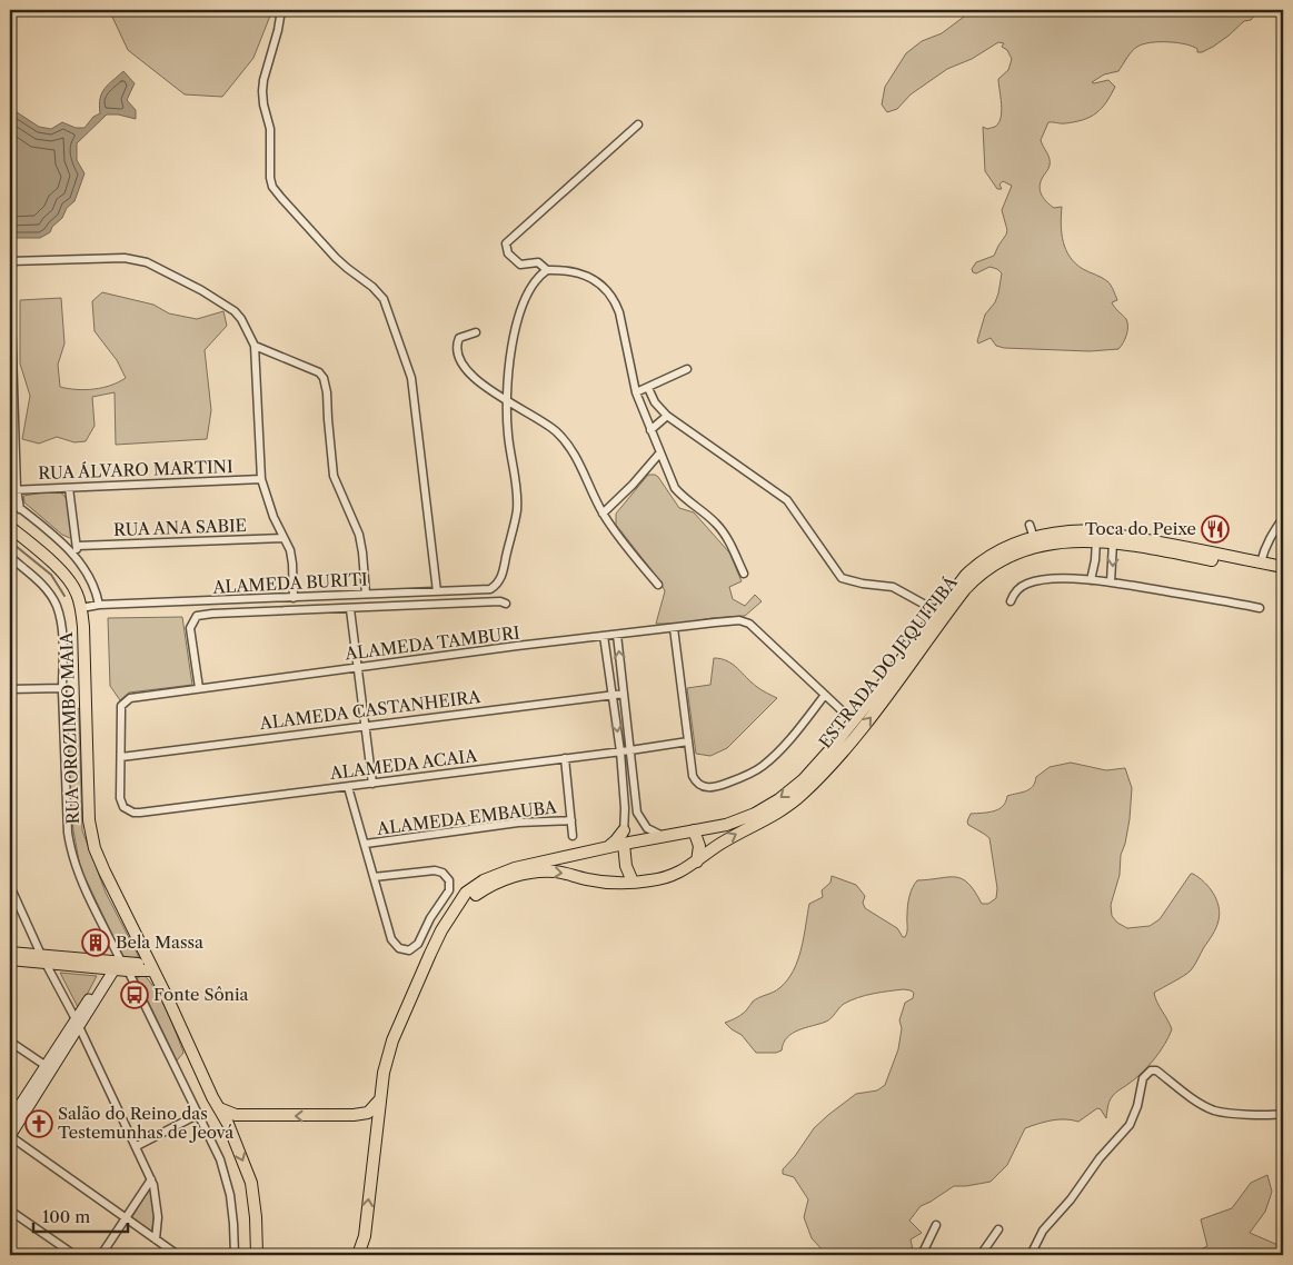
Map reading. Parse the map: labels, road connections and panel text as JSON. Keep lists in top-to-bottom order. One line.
{"streets":{"main road":["ESTRADA DO JEQUITIBÁ","RUA OROZIMBO MAIA"],"street":["RUA ÁLVARO MARTINI","RUA ANA SABIE","ALAMEDA BURITI","ALAMEDA TAMBURI","ALAMEDA CASTANHEIRA","ALAMEDA ACAIA","ALAMEDA EMBAUBA"]},"crossings":[["ALAMEDA BURITI","RUA OROZIMBO MAIA"],["ALAMEDA TAMBURI","ALAMEDA CASTANHEIRA"],["ALAMEDA TAMBURI","ALAMEDA ACAIA"],["ALAMEDA CASTANHEIRA","ALAMEDA ACAIA"]],"places":{"restaurant":["Toca do Peixe"],"building":["Bela Massa"],"bus stop":["Fonte Sônia"],"church":["Salão do Reino das Testemunhas de Jeová"]},"scale_bar":"100 m"}
